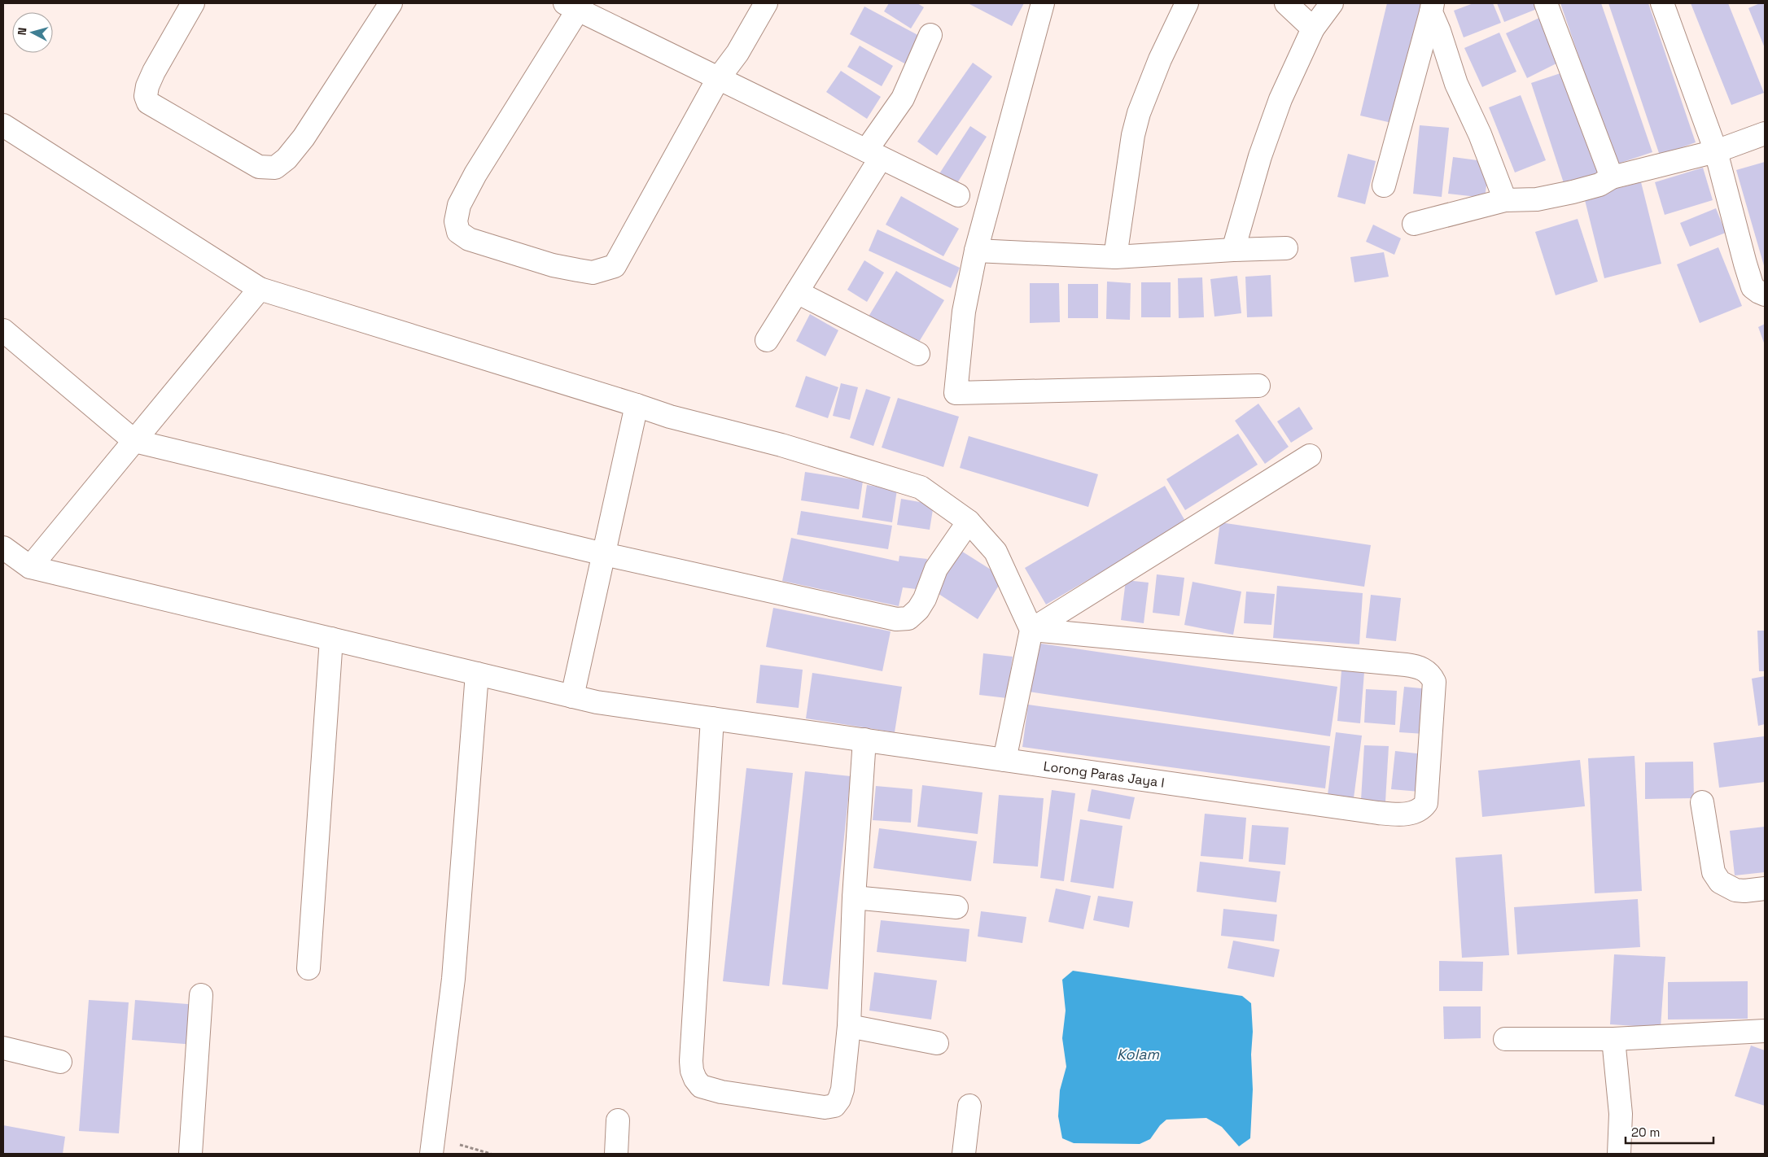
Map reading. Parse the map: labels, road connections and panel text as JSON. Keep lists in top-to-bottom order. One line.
{"streets":{"street":["Lorong Paras Jaya I"]},"water":["Kolam"],"scale_bar":"20 m","north":"left"}
